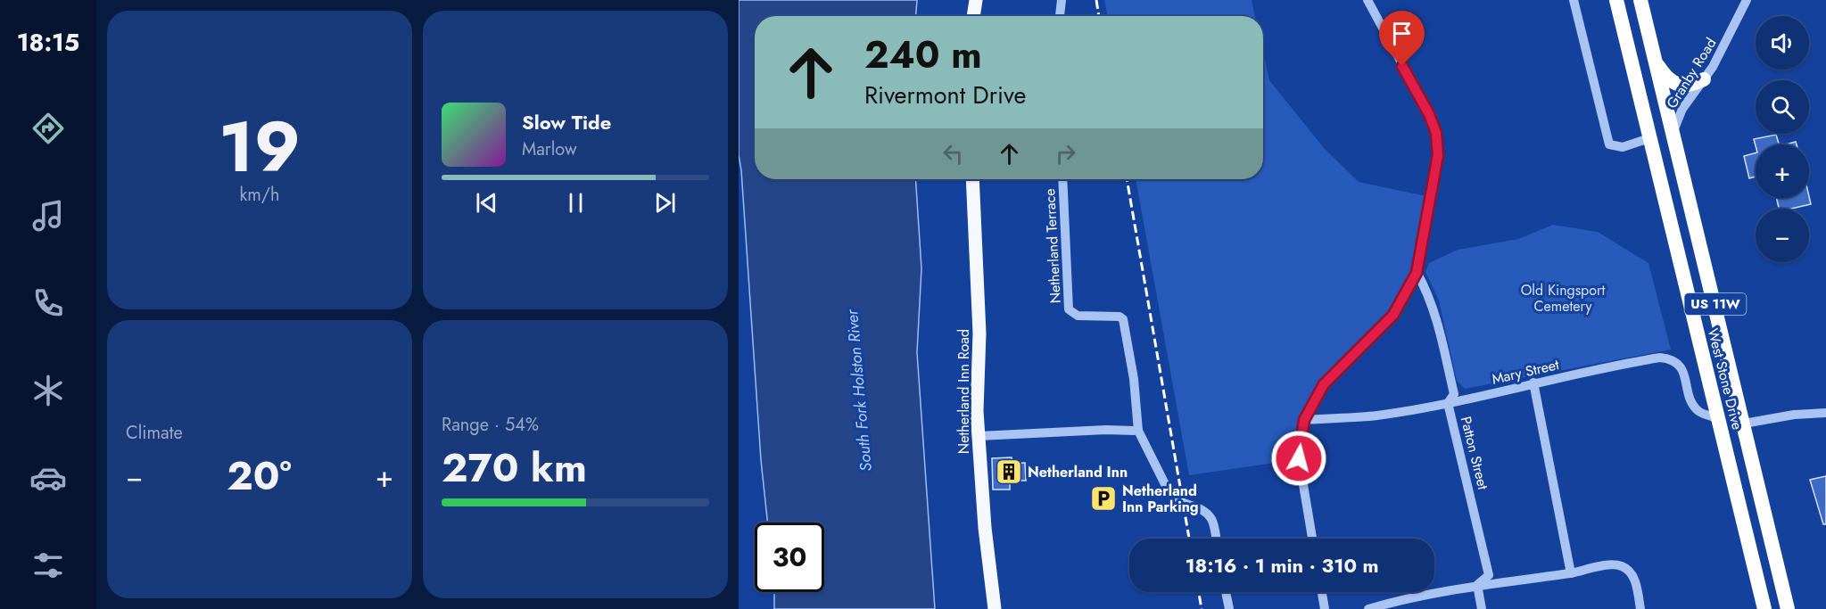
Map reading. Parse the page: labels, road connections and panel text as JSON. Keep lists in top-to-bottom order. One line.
{"streets":{"highway":["US 11W","West Stone Drive"],"main road":["Netherland Inn Road"],"street":["Granby Road","Netherland Terrace","Mary Street","Patton Street"]},"crossings":[["Granby Road","West Stone Drive"],["Mary Street","West Stone Drive"],["Mary Street","Patton Street"]],"water":["South Fork Holston River"],"parks":["Old Kingsport Cemetery"],"places":{"building":["Netherland Inn"],"parking":["Netherland Inn Parking"]},"page":{"tabs":"18:15","tile":[["19","km/h"],"Climate",["Range · 54%","270 km"]],"map_buttons":["+","−"],"turn":["240 m","Rivermont Drive"],"song":["Slow Tide","Marlow"],"heat":["−","20°","+"],"limit":"30","trip":"18:16 · 1 min · 310 m"}}
